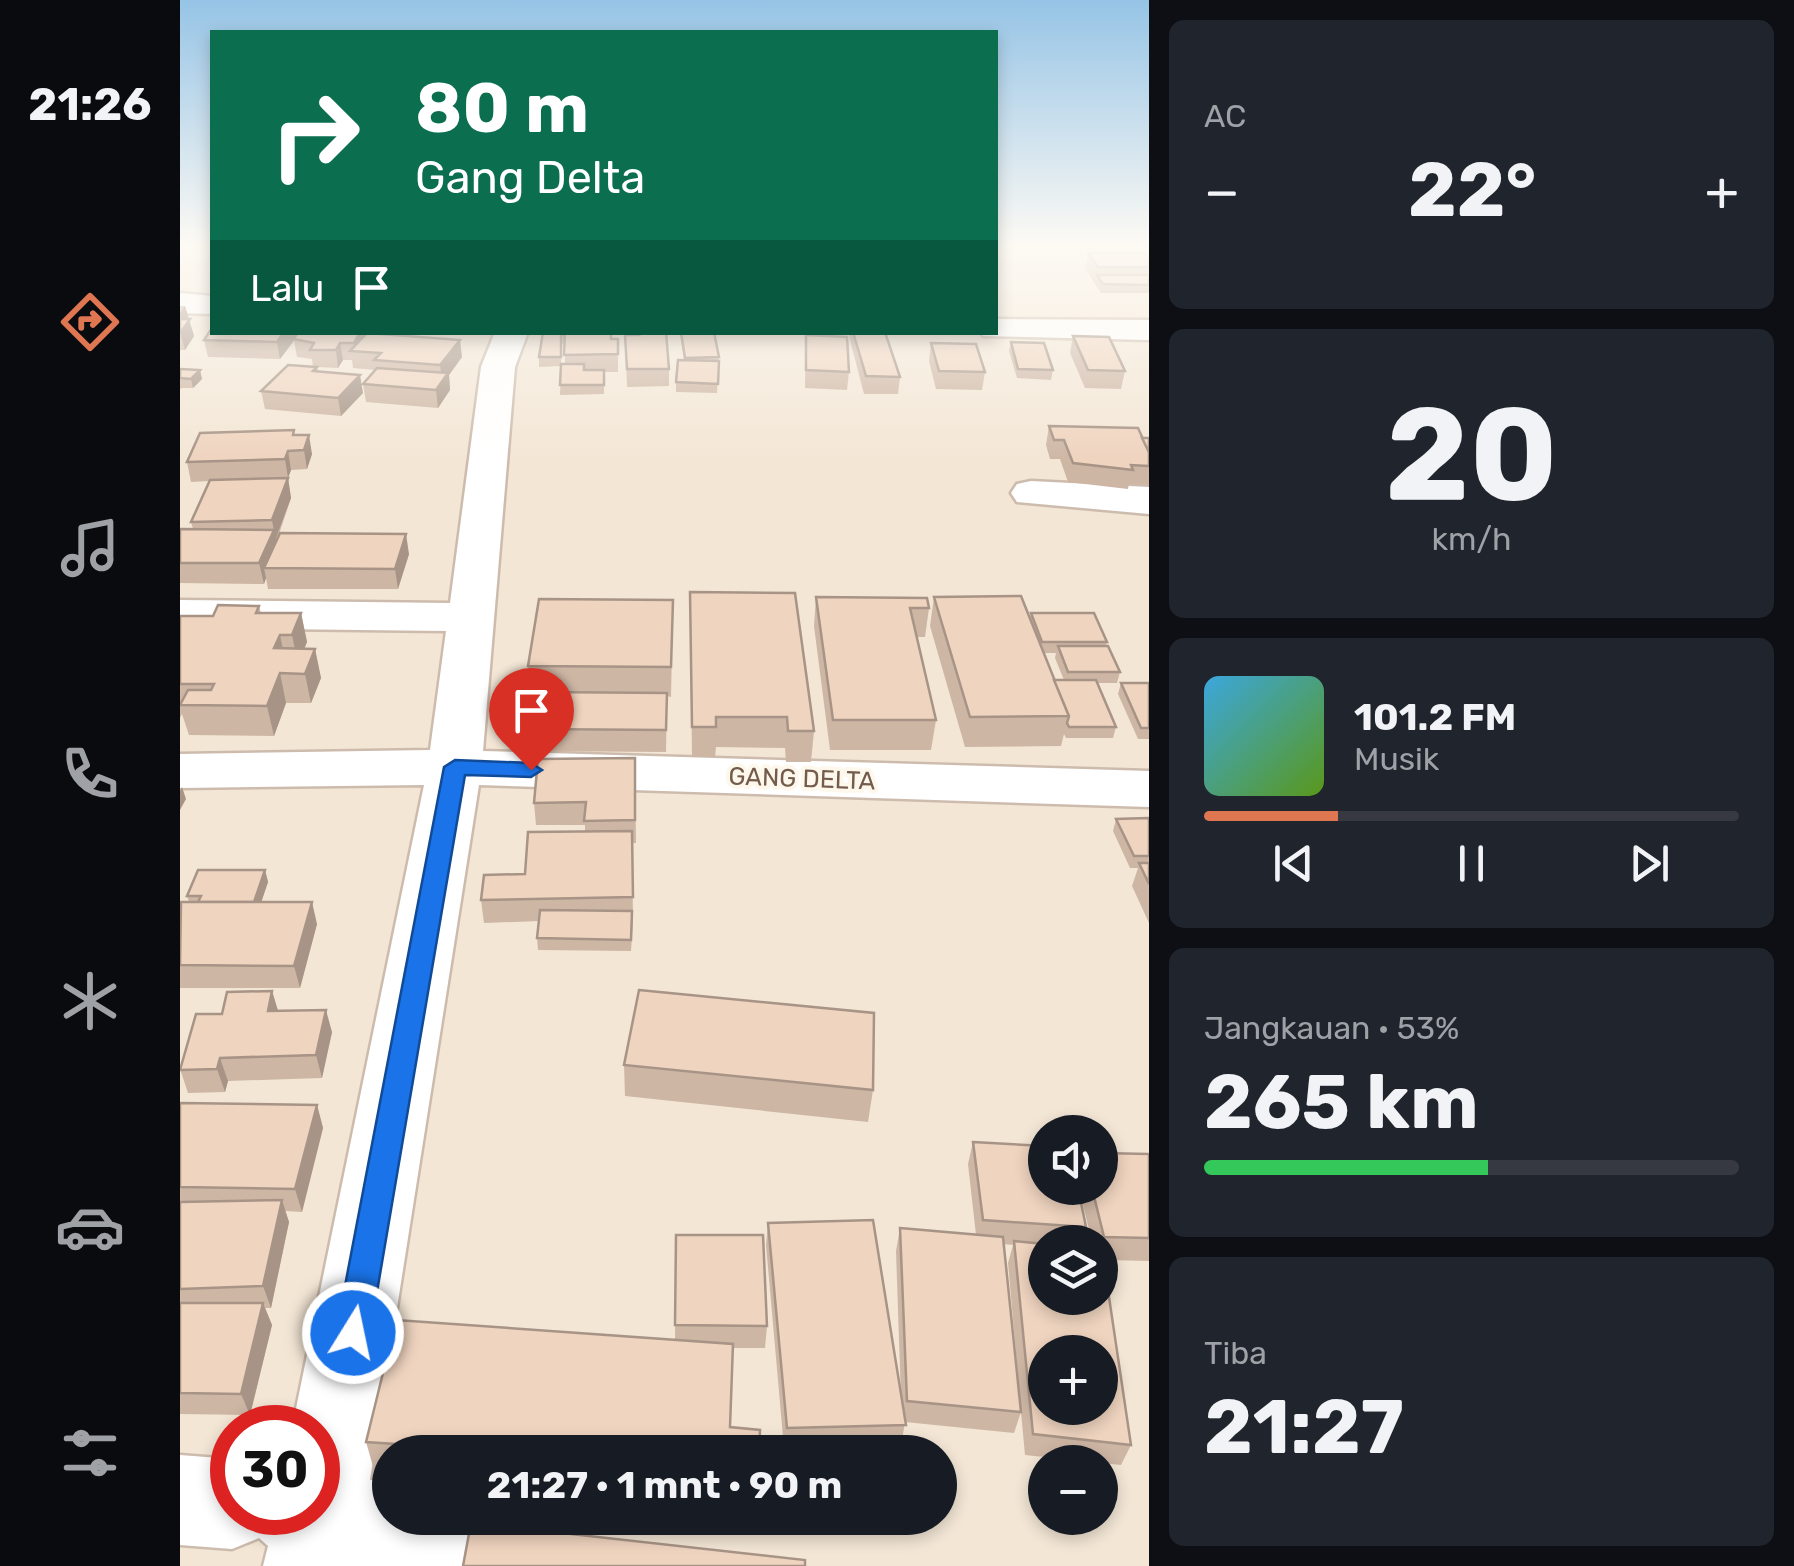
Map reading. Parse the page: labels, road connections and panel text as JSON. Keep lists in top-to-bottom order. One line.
{"streets":{"street":["GANG DELTA"]},"page":{"tabs":"21:26","tile":["AC",["20","km/h"],["Jangkauan · 53%","265 km"],["Tiba","21:27"]],"turn":["80 m","Gang Delta"],"heat":["−","22°","+"],"then":"Lalu","song":["101.2 FM","Musik"],"map_buttons":["+","−"],"limit":"30","trip":"21:27 · 1 mnt · 90 m"}}
